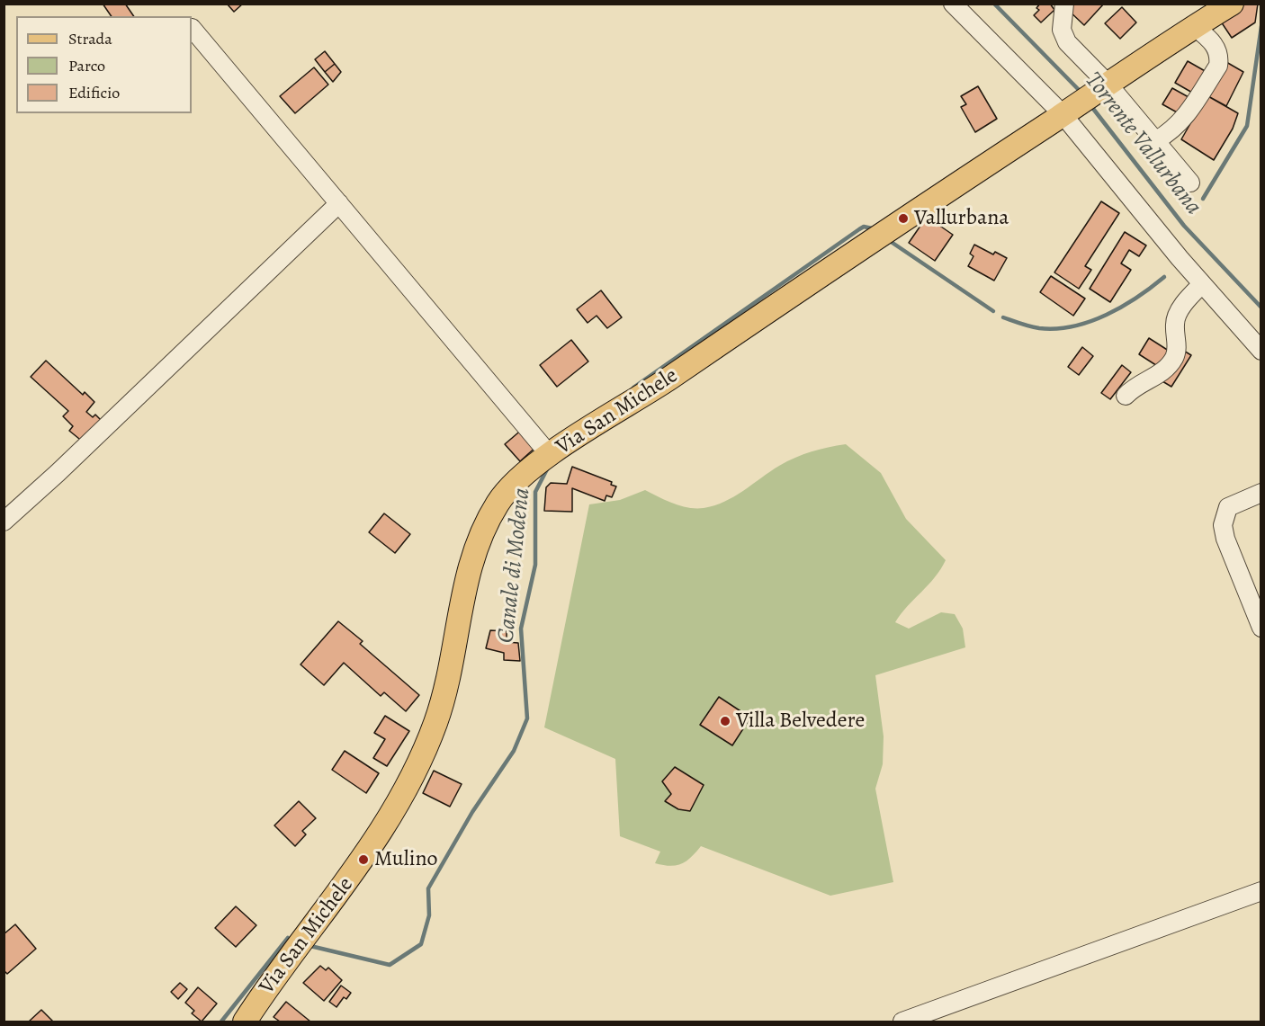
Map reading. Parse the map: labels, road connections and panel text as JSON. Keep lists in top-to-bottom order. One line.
{"streets":{"main road":["Via San Michele"]},"water":["Torrente Vallurbana","Canale di Modena"],"places":["Vallurbana","Villa Belvedere","Mulino"],"legend":["Strada","Parco","Edificio"]}
